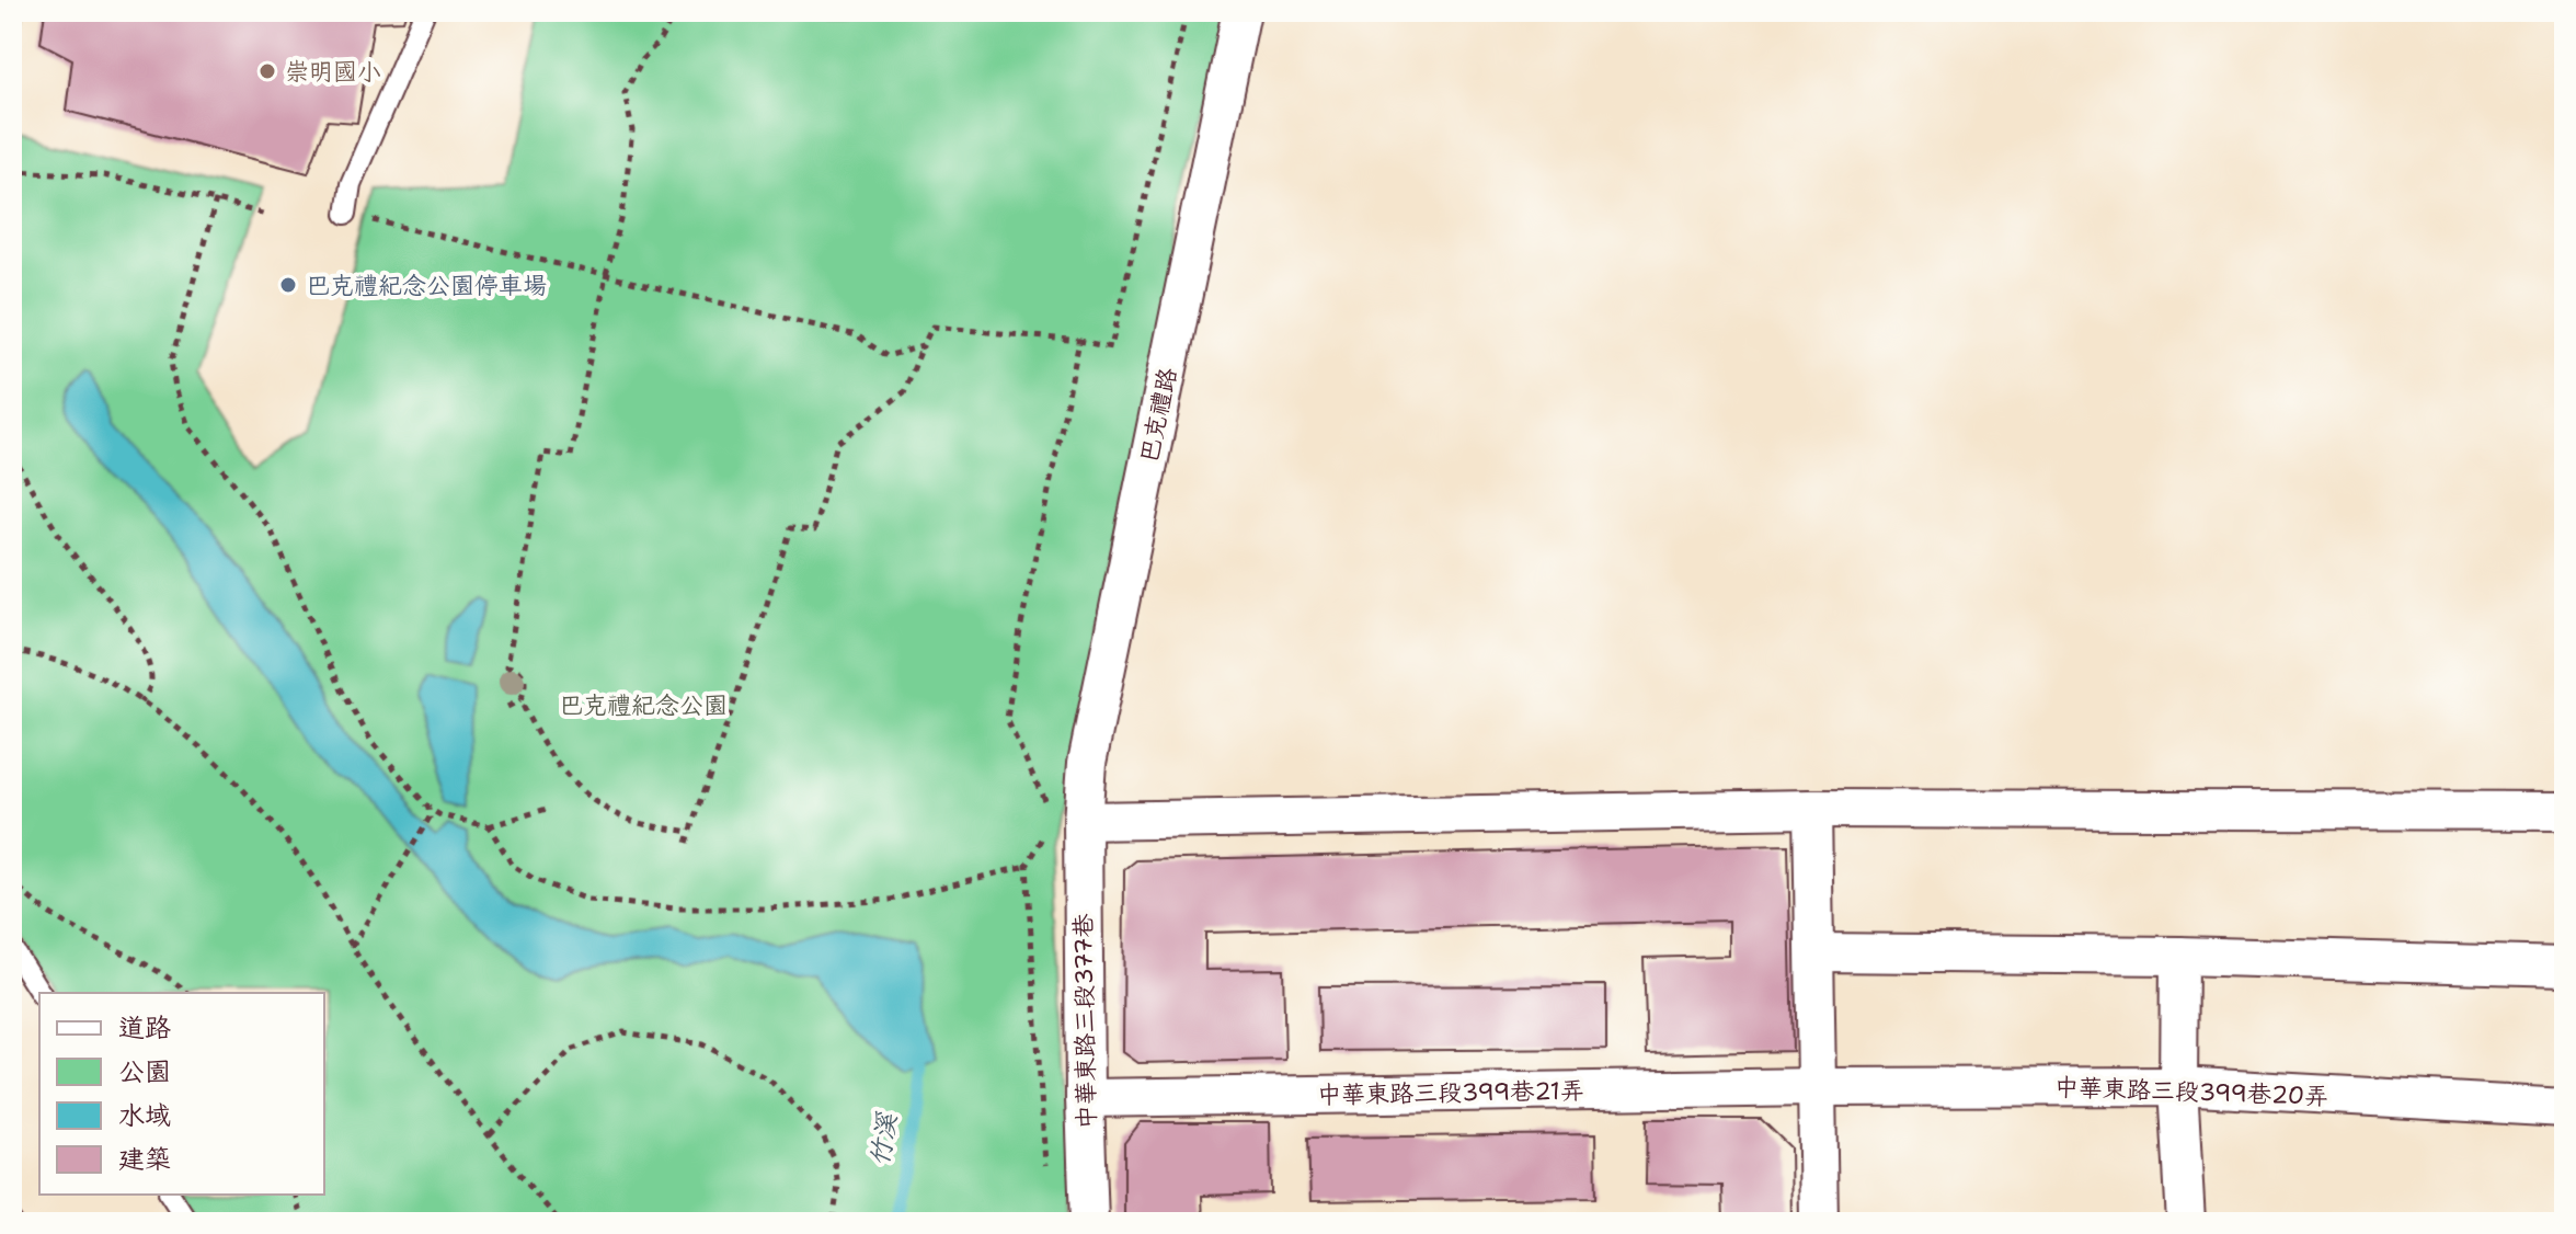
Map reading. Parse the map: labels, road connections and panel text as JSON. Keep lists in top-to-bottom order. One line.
{"streets":{"street":["巴克禮路","中華東路三段377巷","中華東路三段399巷20弄","中華東路三段399巷21弄"]},"crossings":[["巴克禮路","中華東路三段377巷"],["中華東路三段377巷","中華東路三段399巷21弄"],["中華東路三段399巷20弄","中華東路三段399巷21弄"]],"water":["竹溪"],"parks":["巴克禮紀念公園"],"places":["崇明國小","巴克禮紀念公園停車場"],"legend":["道路","公園","水域","建築"]}
